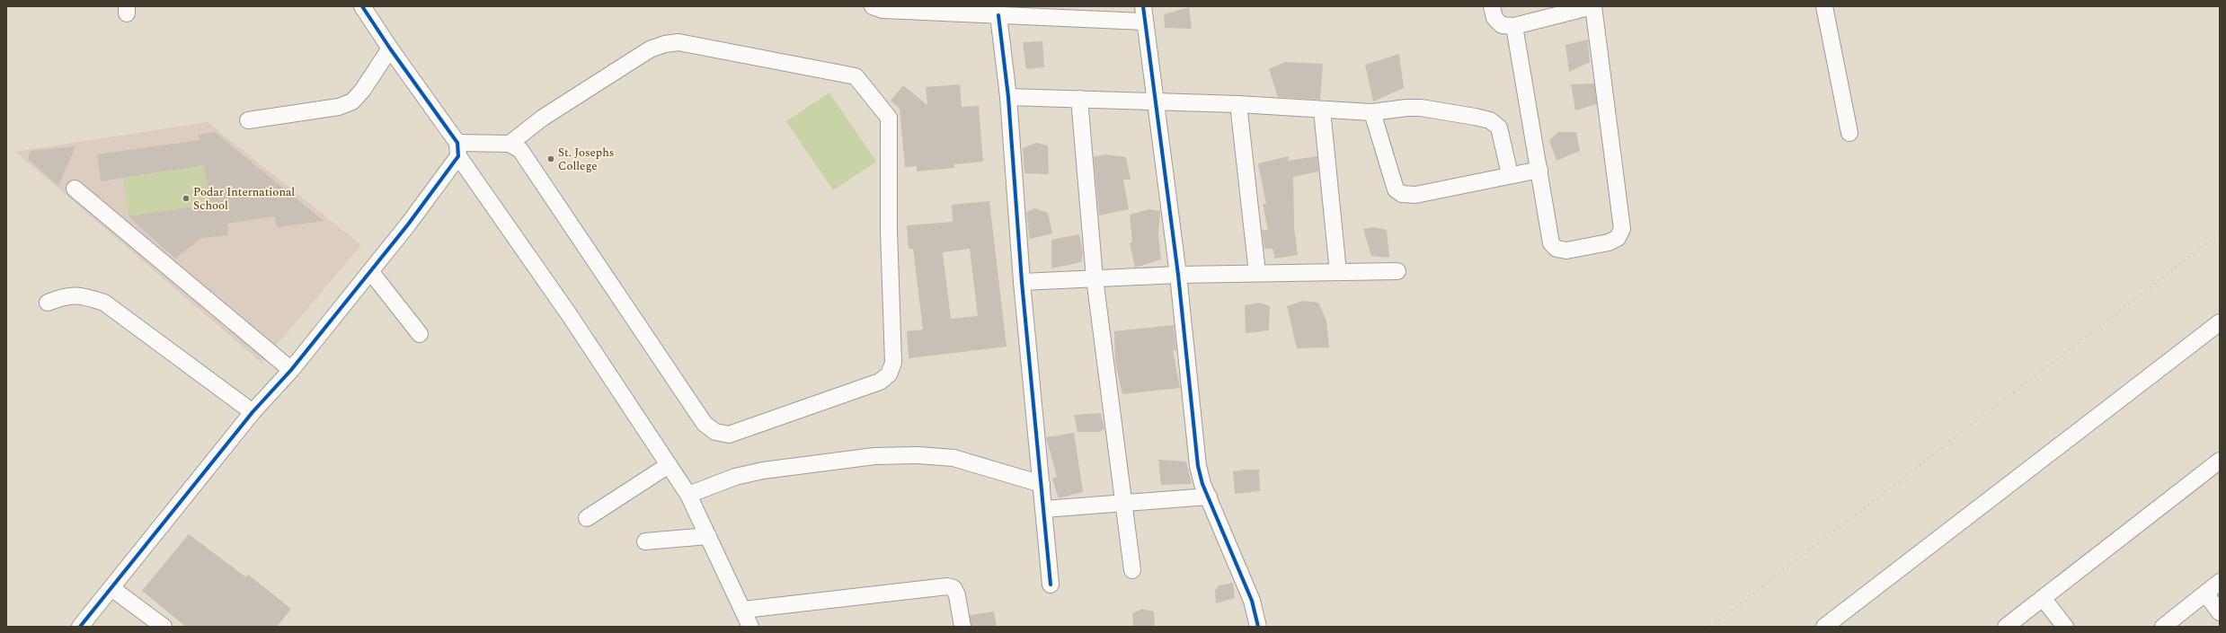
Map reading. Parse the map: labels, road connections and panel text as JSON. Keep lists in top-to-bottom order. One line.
{"places":["St. Josephs College","Podar International School"]}
